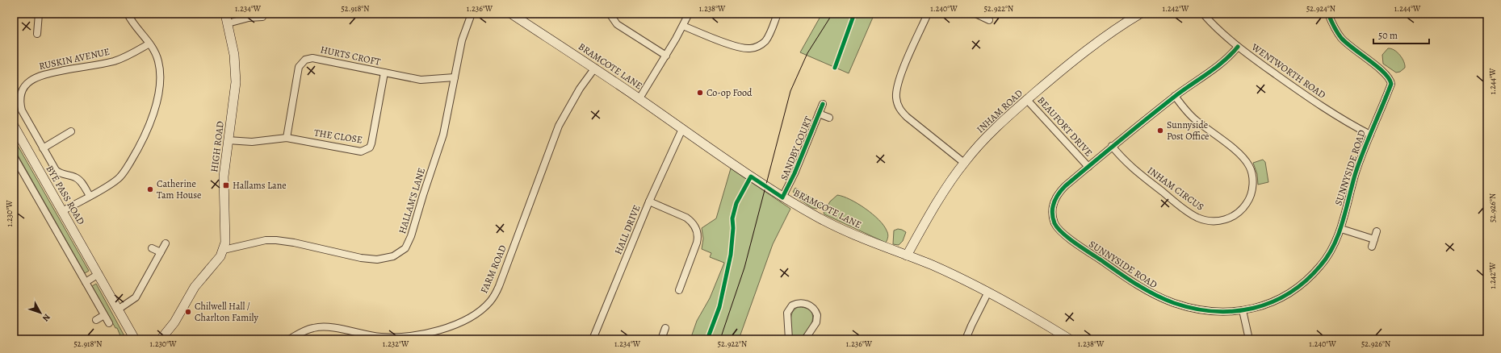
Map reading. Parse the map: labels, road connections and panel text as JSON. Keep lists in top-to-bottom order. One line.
{"streets":{"street":["HURTS CROFT","RUSKIN AVENUE","BRAMCOTE LANE","WENTWORTH ROAD","INHAM ROAD","BEAUFORT DRIVE","THE CLOSE","HIGH ROAD","SANDBY COURT","SUNNYSIDE ROAD","INHAM CIRCUS","BYE PASS ROAD","HALLAM'S LANE","HALL DRIVE","FARM ROAD"]},"crossings":[["HURTS CROFT","THE CLOSE"],["HURTS CROFT","HALLAM'S LANE"],["BRAMCOTE LANE","INHAM ROAD"],["BRAMCOTE LANE","SANDBY COURT"],["BRAMCOTE LANE","HALL DRIVE"],["BRAMCOTE LANE","FARM ROAD"],["WENTWORTH ROAD","SUNNYSIDE ROAD"],["INHAM ROAD","BEAUFORT DRIVE"],["BEAUFORT DRIVE","SUNNYSIDE ROAD"],["THE CLOSE","HIGH ROAD"],["HIGH ROAD","HALLAM'S LANE"],["SUNNYSIDE ROAD","INHAM CIRCUS"]],"places":{"other":["Co-op Food","Sunnyside Post Office","Catherine Tam House","Chilwell Hall / Charlton Family"],"transit":["Hallams Lane"]},"scale_bar":"50 m","north":"bottom right","coordinates":["1.234°W","52.918°N","1.236°W","1.238°W","1.240°W","52.922°N","1.242°W","52.924°N","1.244°W","52.926°N","1.230°W","1.232°W"]}
